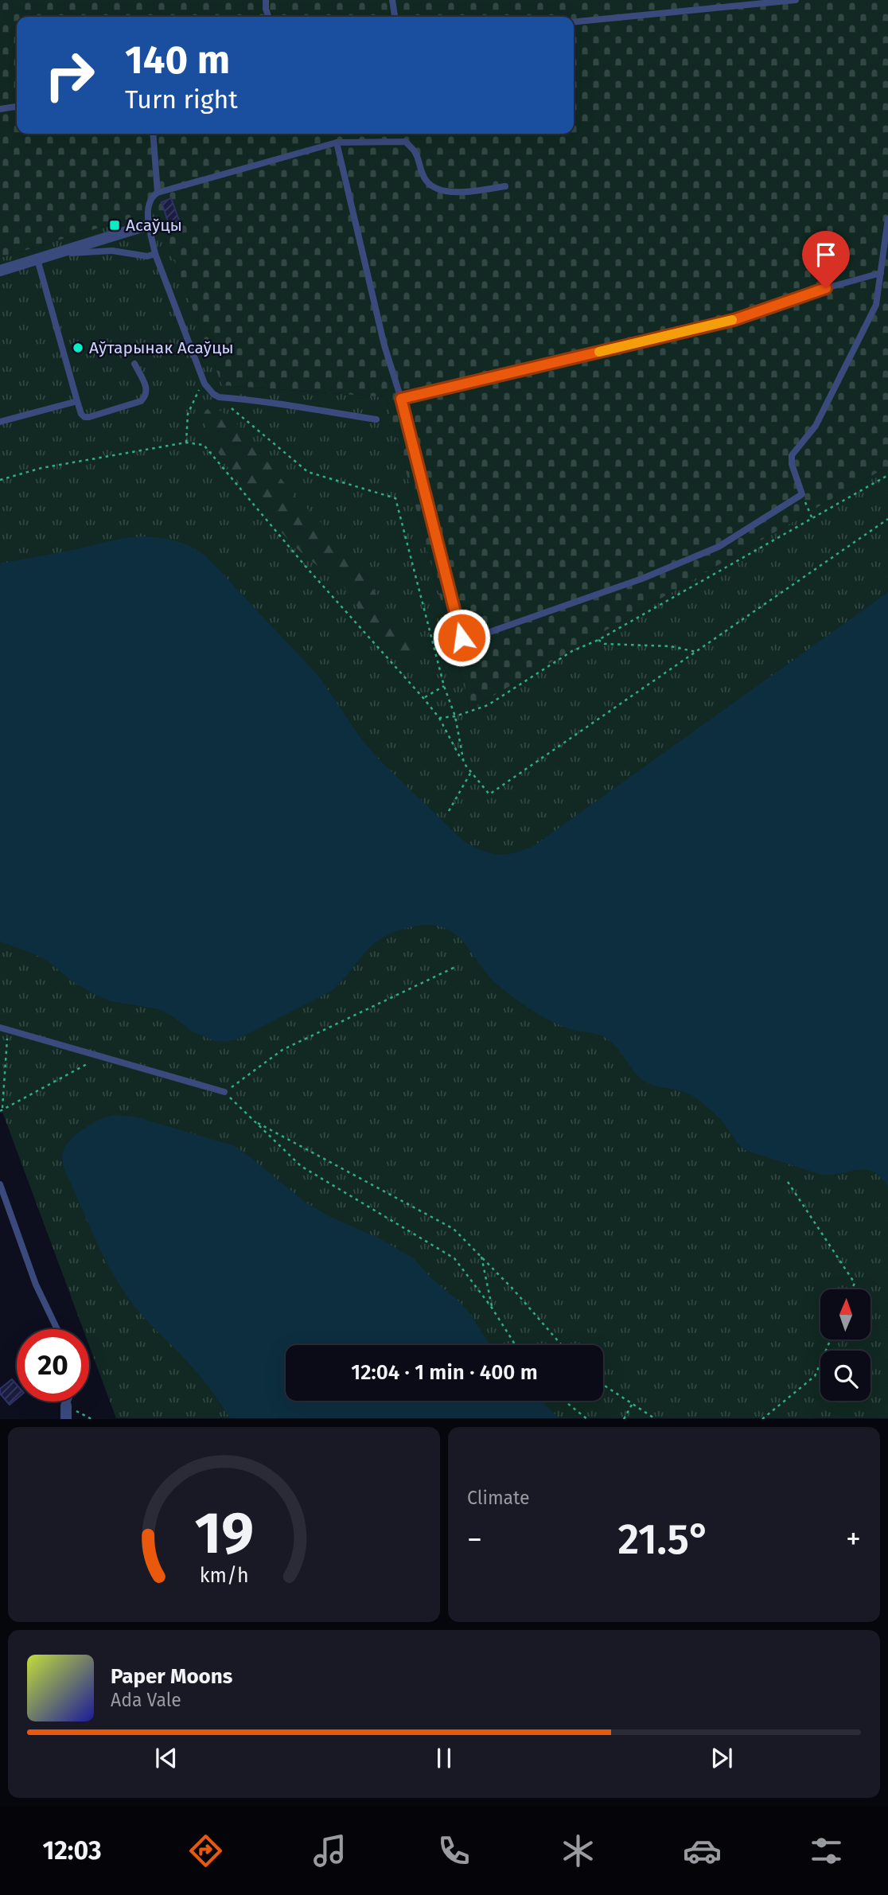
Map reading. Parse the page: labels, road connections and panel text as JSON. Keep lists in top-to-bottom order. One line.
{"places":{"transit":["Асаўцы"],"other":["Аўтарынак Асаўцы"]},"north":"top","page":{"turn":["140 m","Turn right"],"limit":"20","trip":"12:04 · 1 min · 400 m","tile":"Climate","heat":["−","21.5°","+"],"song":["Paper Moons","Ada Vale"],"tabs":"12:03","gauge":["19","km/h"]}}
